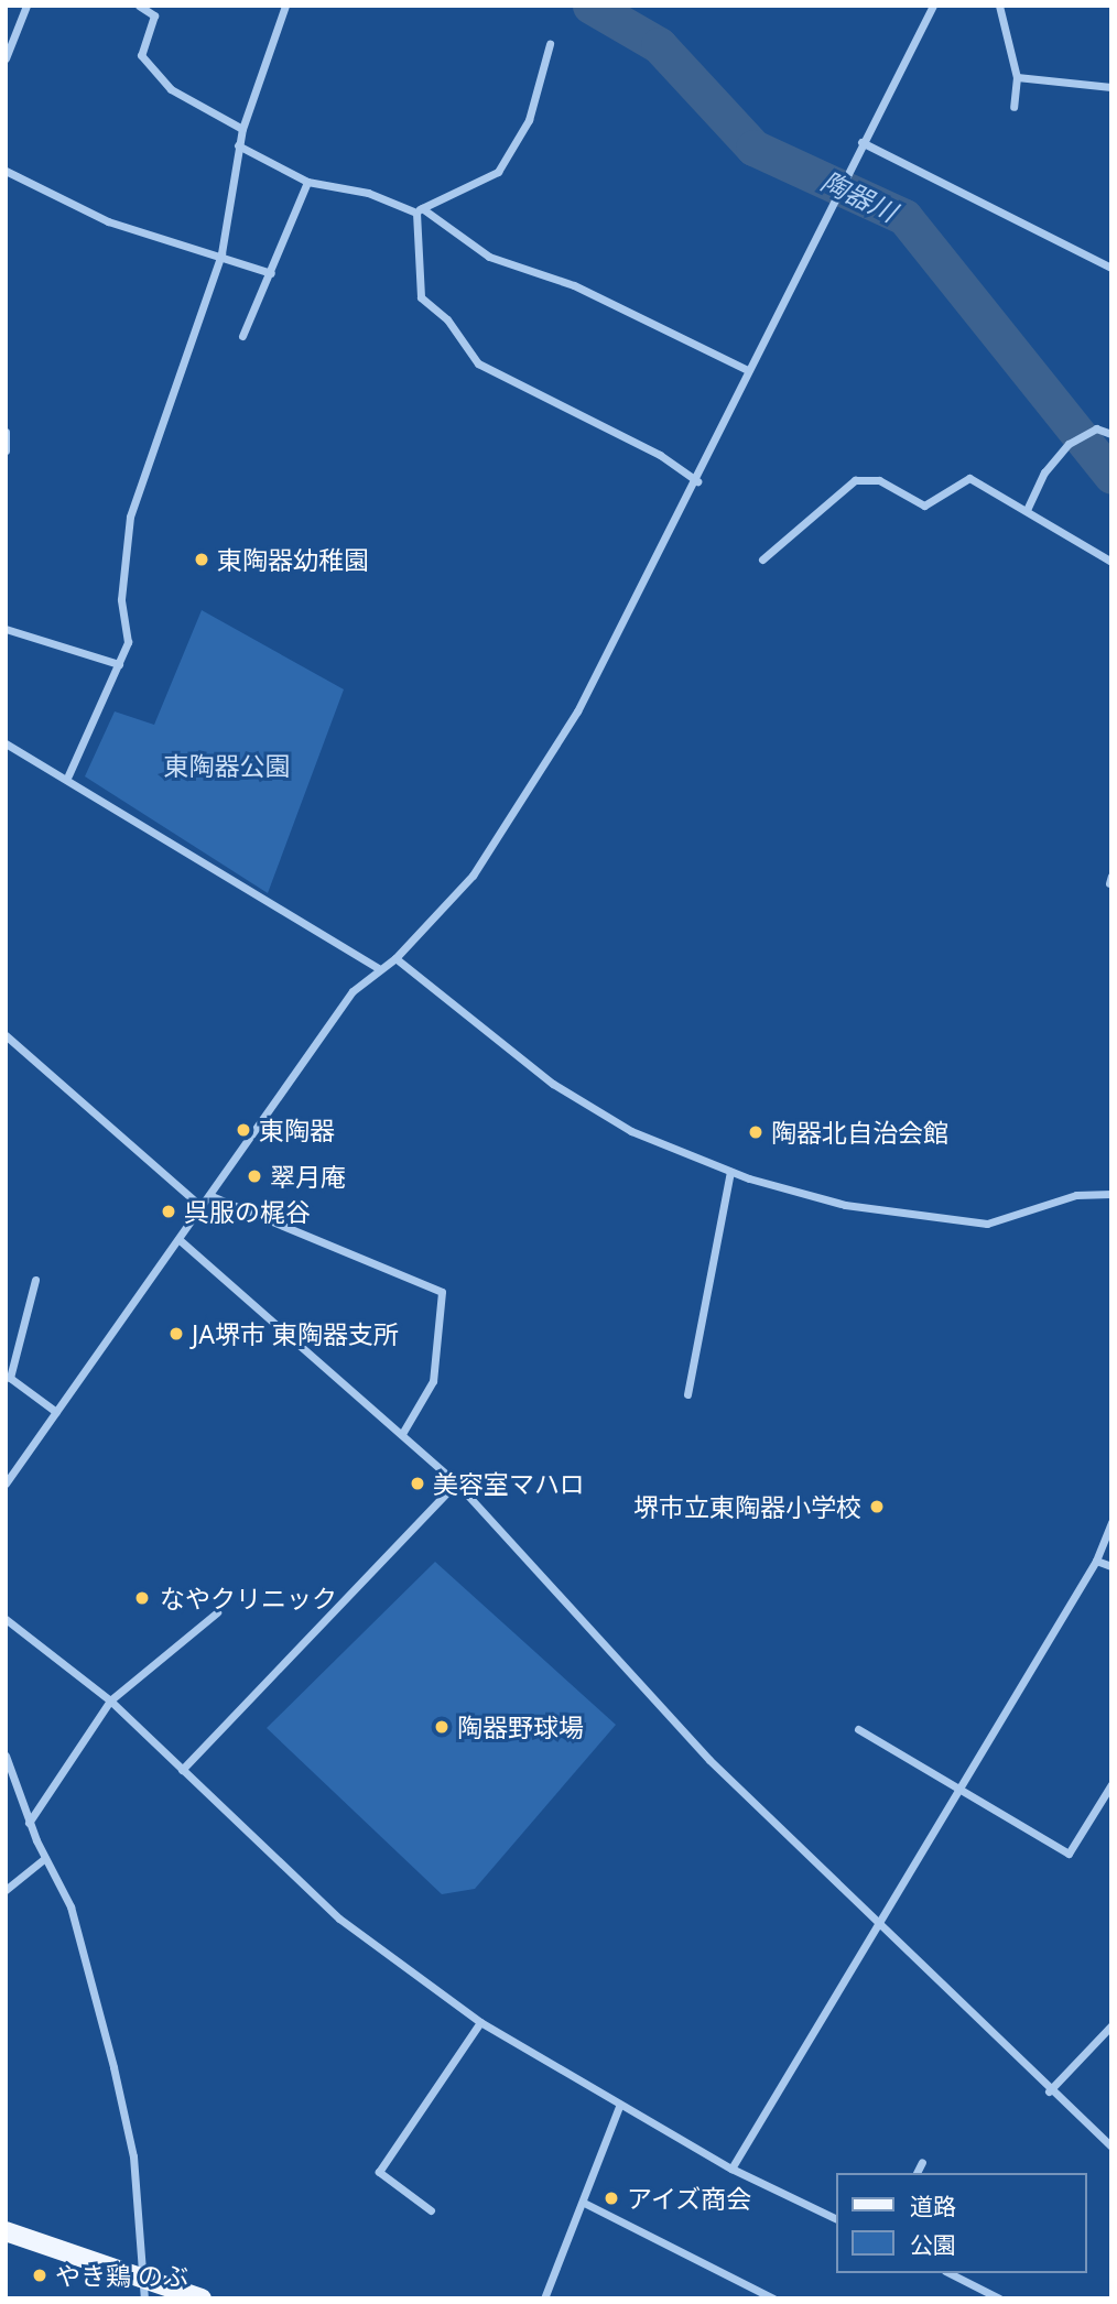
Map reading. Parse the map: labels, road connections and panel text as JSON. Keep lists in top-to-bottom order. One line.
{"water":["陶器川"],"parks":["東陶器公園"],"places":["東陶器幼稚園","東陶器","陶器北自治会館","翠月庵","呉服の梶谷","JA堺市 東陶器支所","美容室マハロ","堺市立東陶器小学校","なやクリニック","陶器野球場","アイズ商会","やき鶏 のぶ"],"legend":["道路","公園"]}
